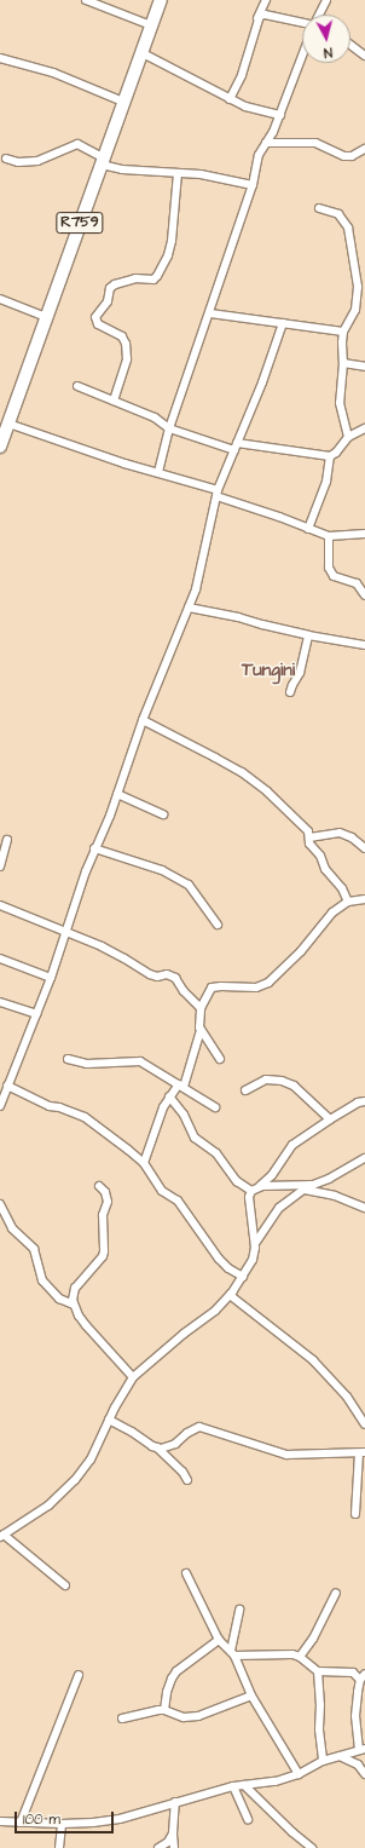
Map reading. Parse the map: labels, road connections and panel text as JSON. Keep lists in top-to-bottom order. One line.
{"streets":{"main road":["R759"]},"districts":["Tungini"],"scale_bar":"100 m","north":"bottom"}
